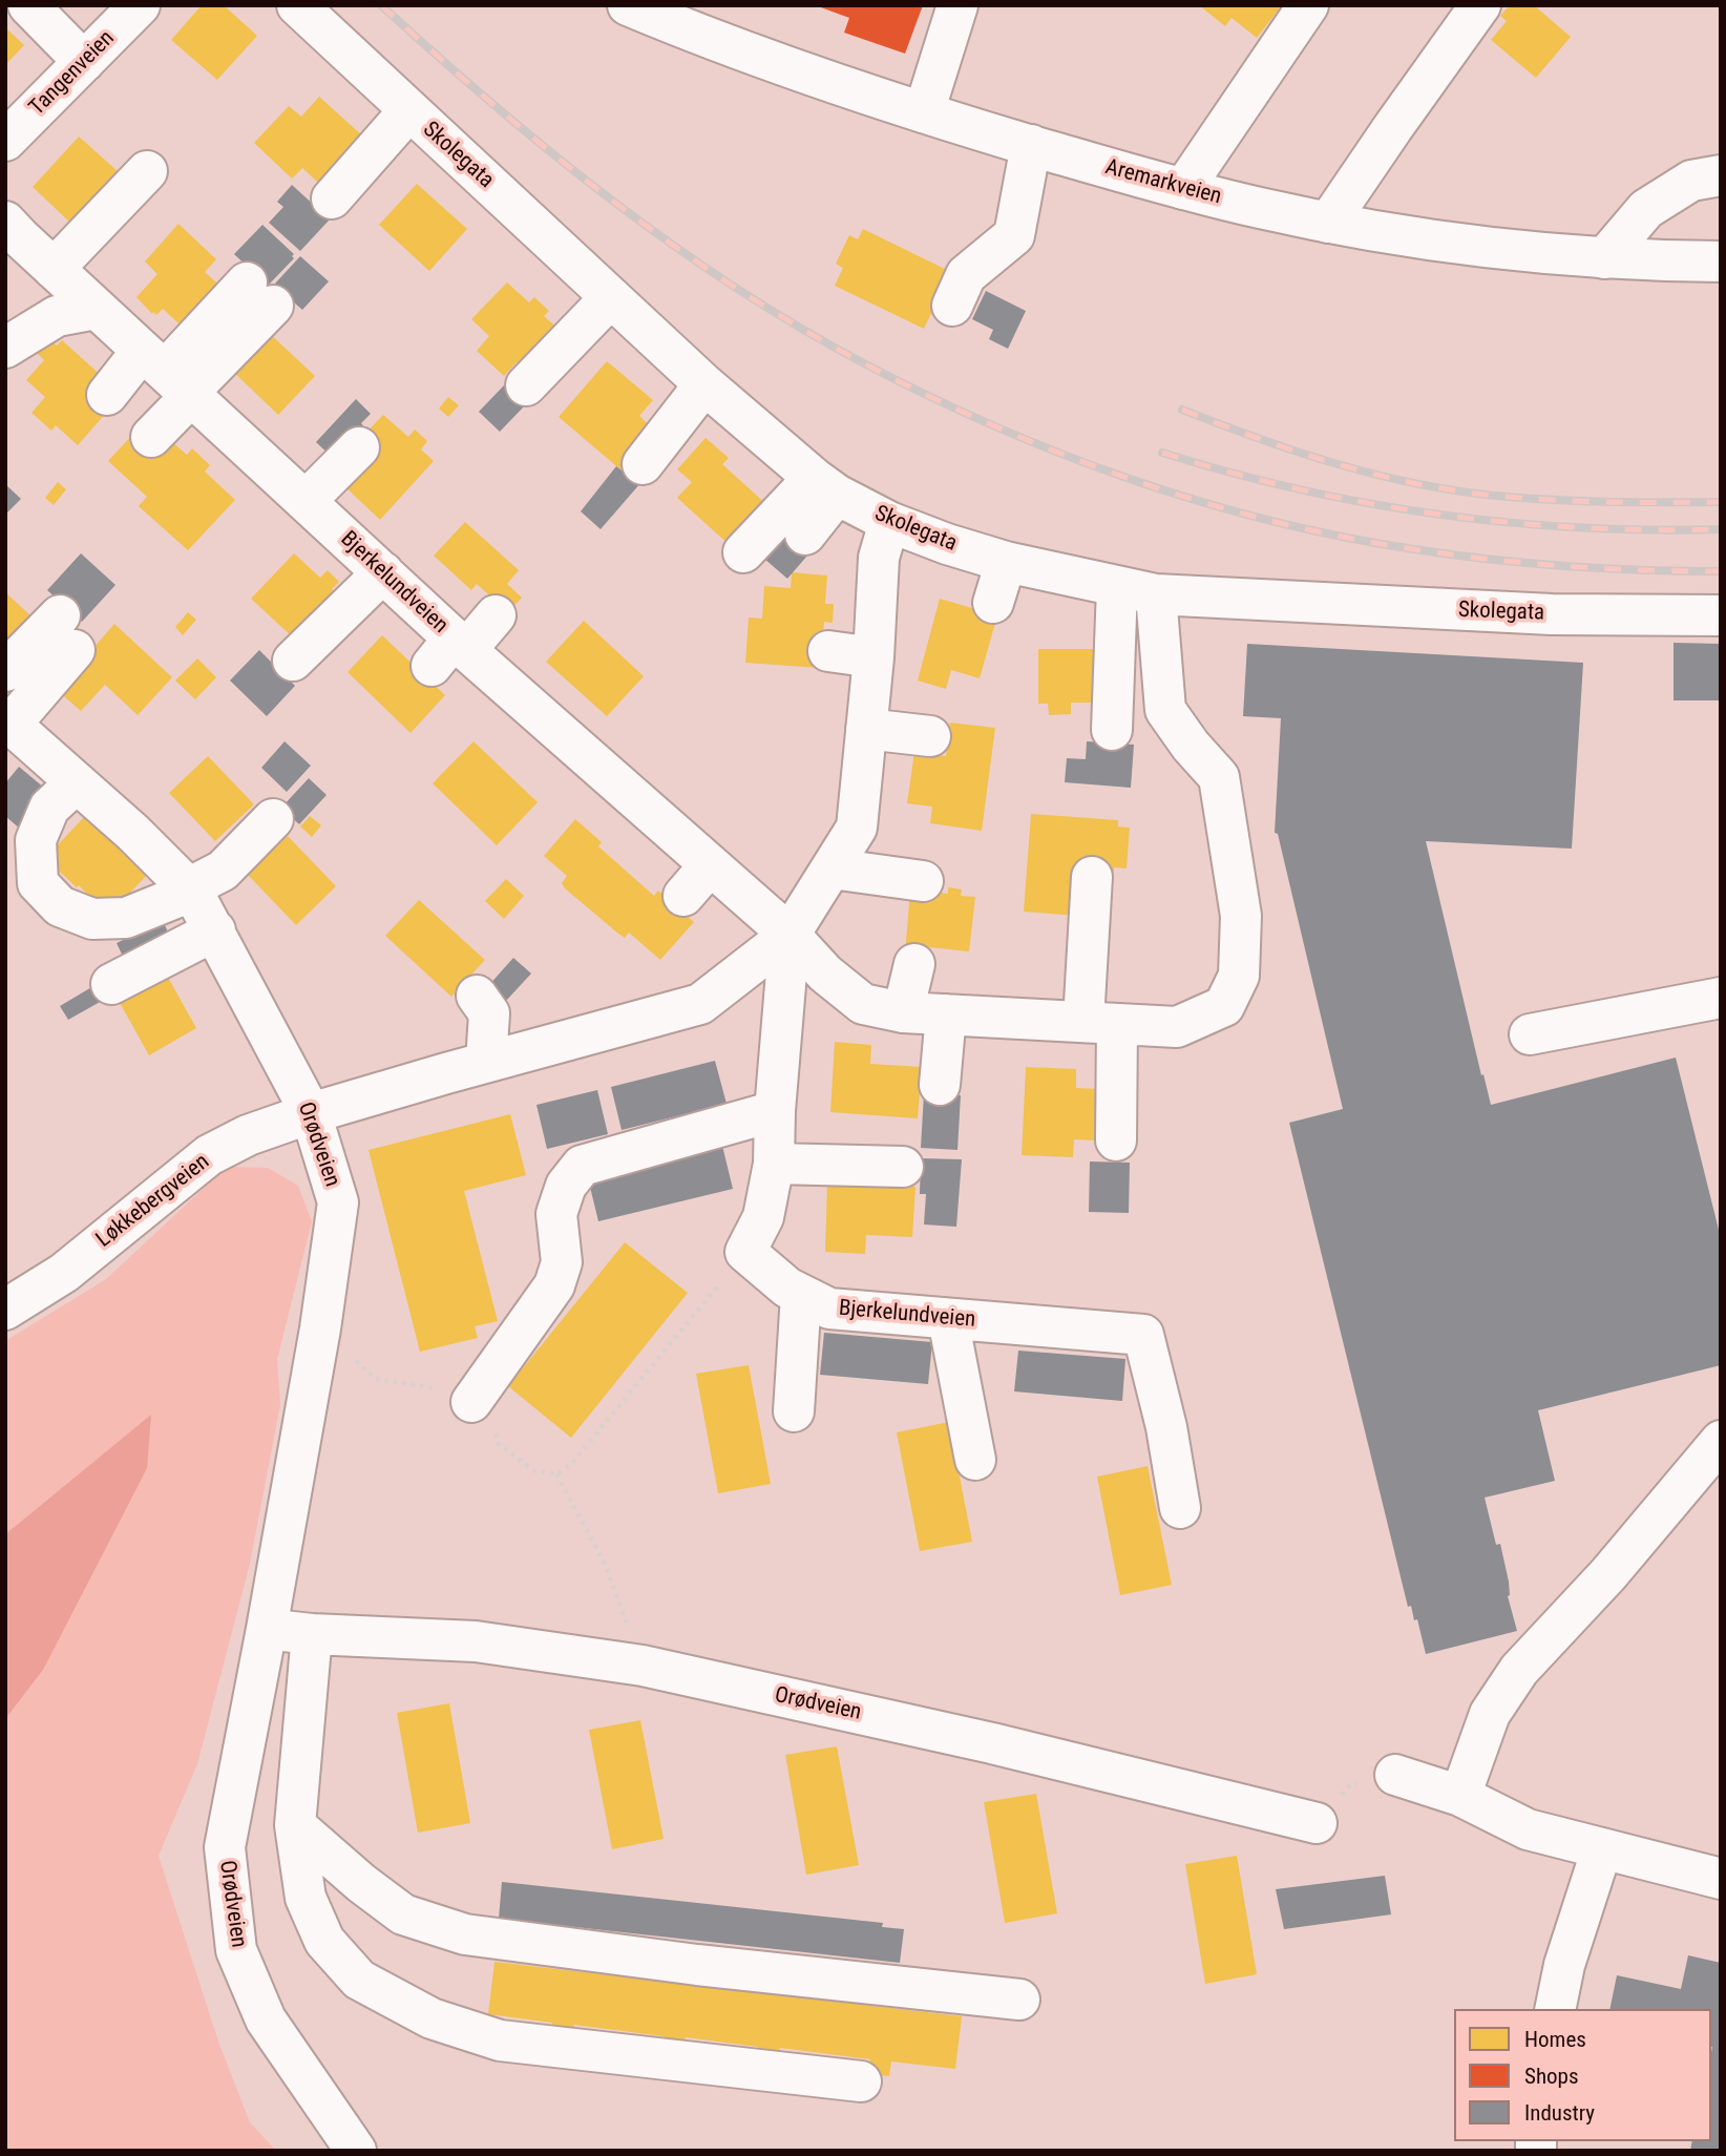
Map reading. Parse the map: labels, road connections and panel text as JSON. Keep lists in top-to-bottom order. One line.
{"streets":{"street":["Tangenveien","Skolegata","Aremarkveien","Bjerkelundveien","Orødveien","Løkkebergveien"]},"crossings":[["Skolegata","Bjerkelundveien"],["Bjerkelundveien","Løkkebergveien"],["Orødveien","Løkkebergveien"]],"legend":["Homes","Shops","Industry"]}
